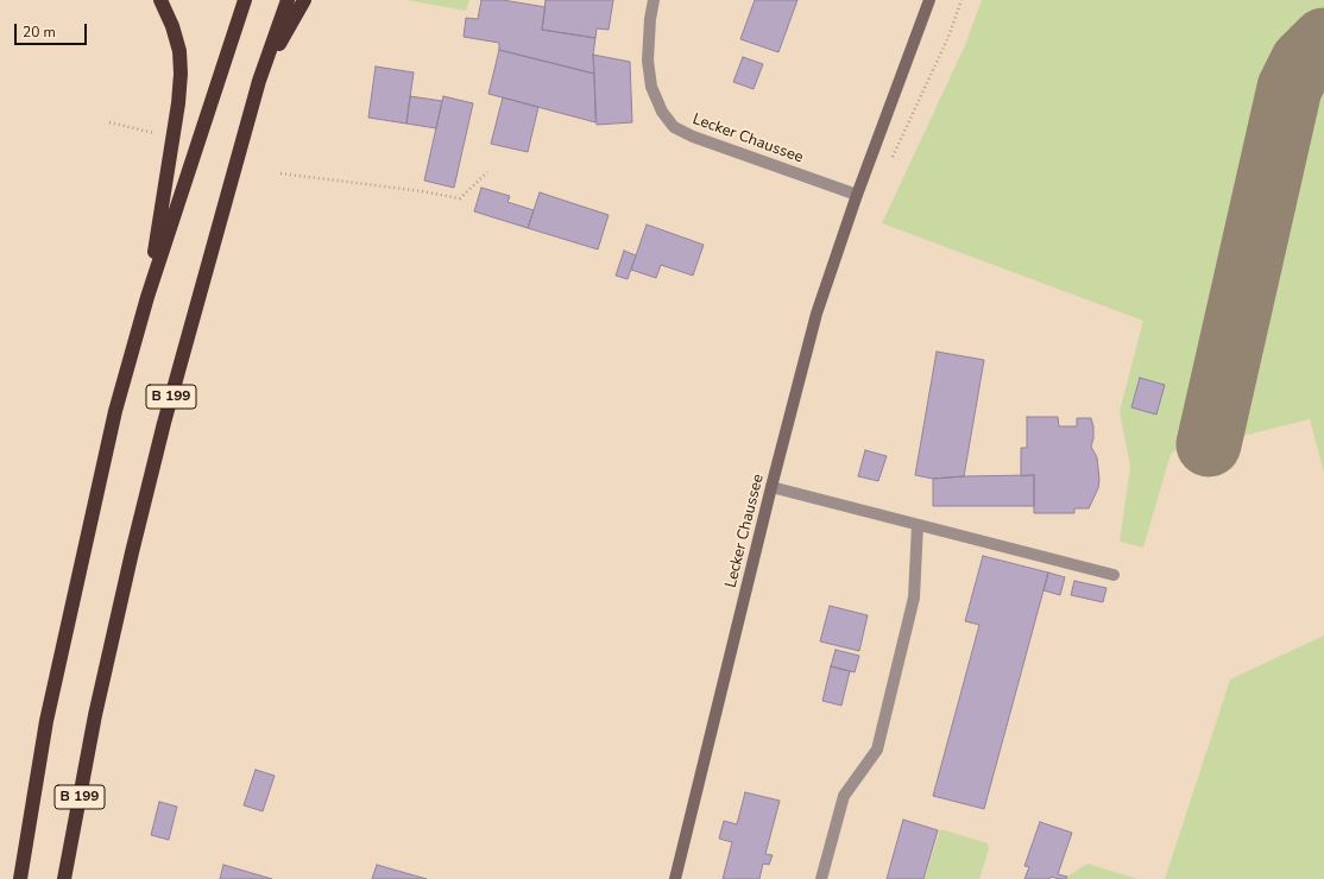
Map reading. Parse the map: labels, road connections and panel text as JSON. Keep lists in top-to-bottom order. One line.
{"streets":{"highway":["B 199"],"street":["Lecker Chaussee"]},"scale_bar":"20 m"}
